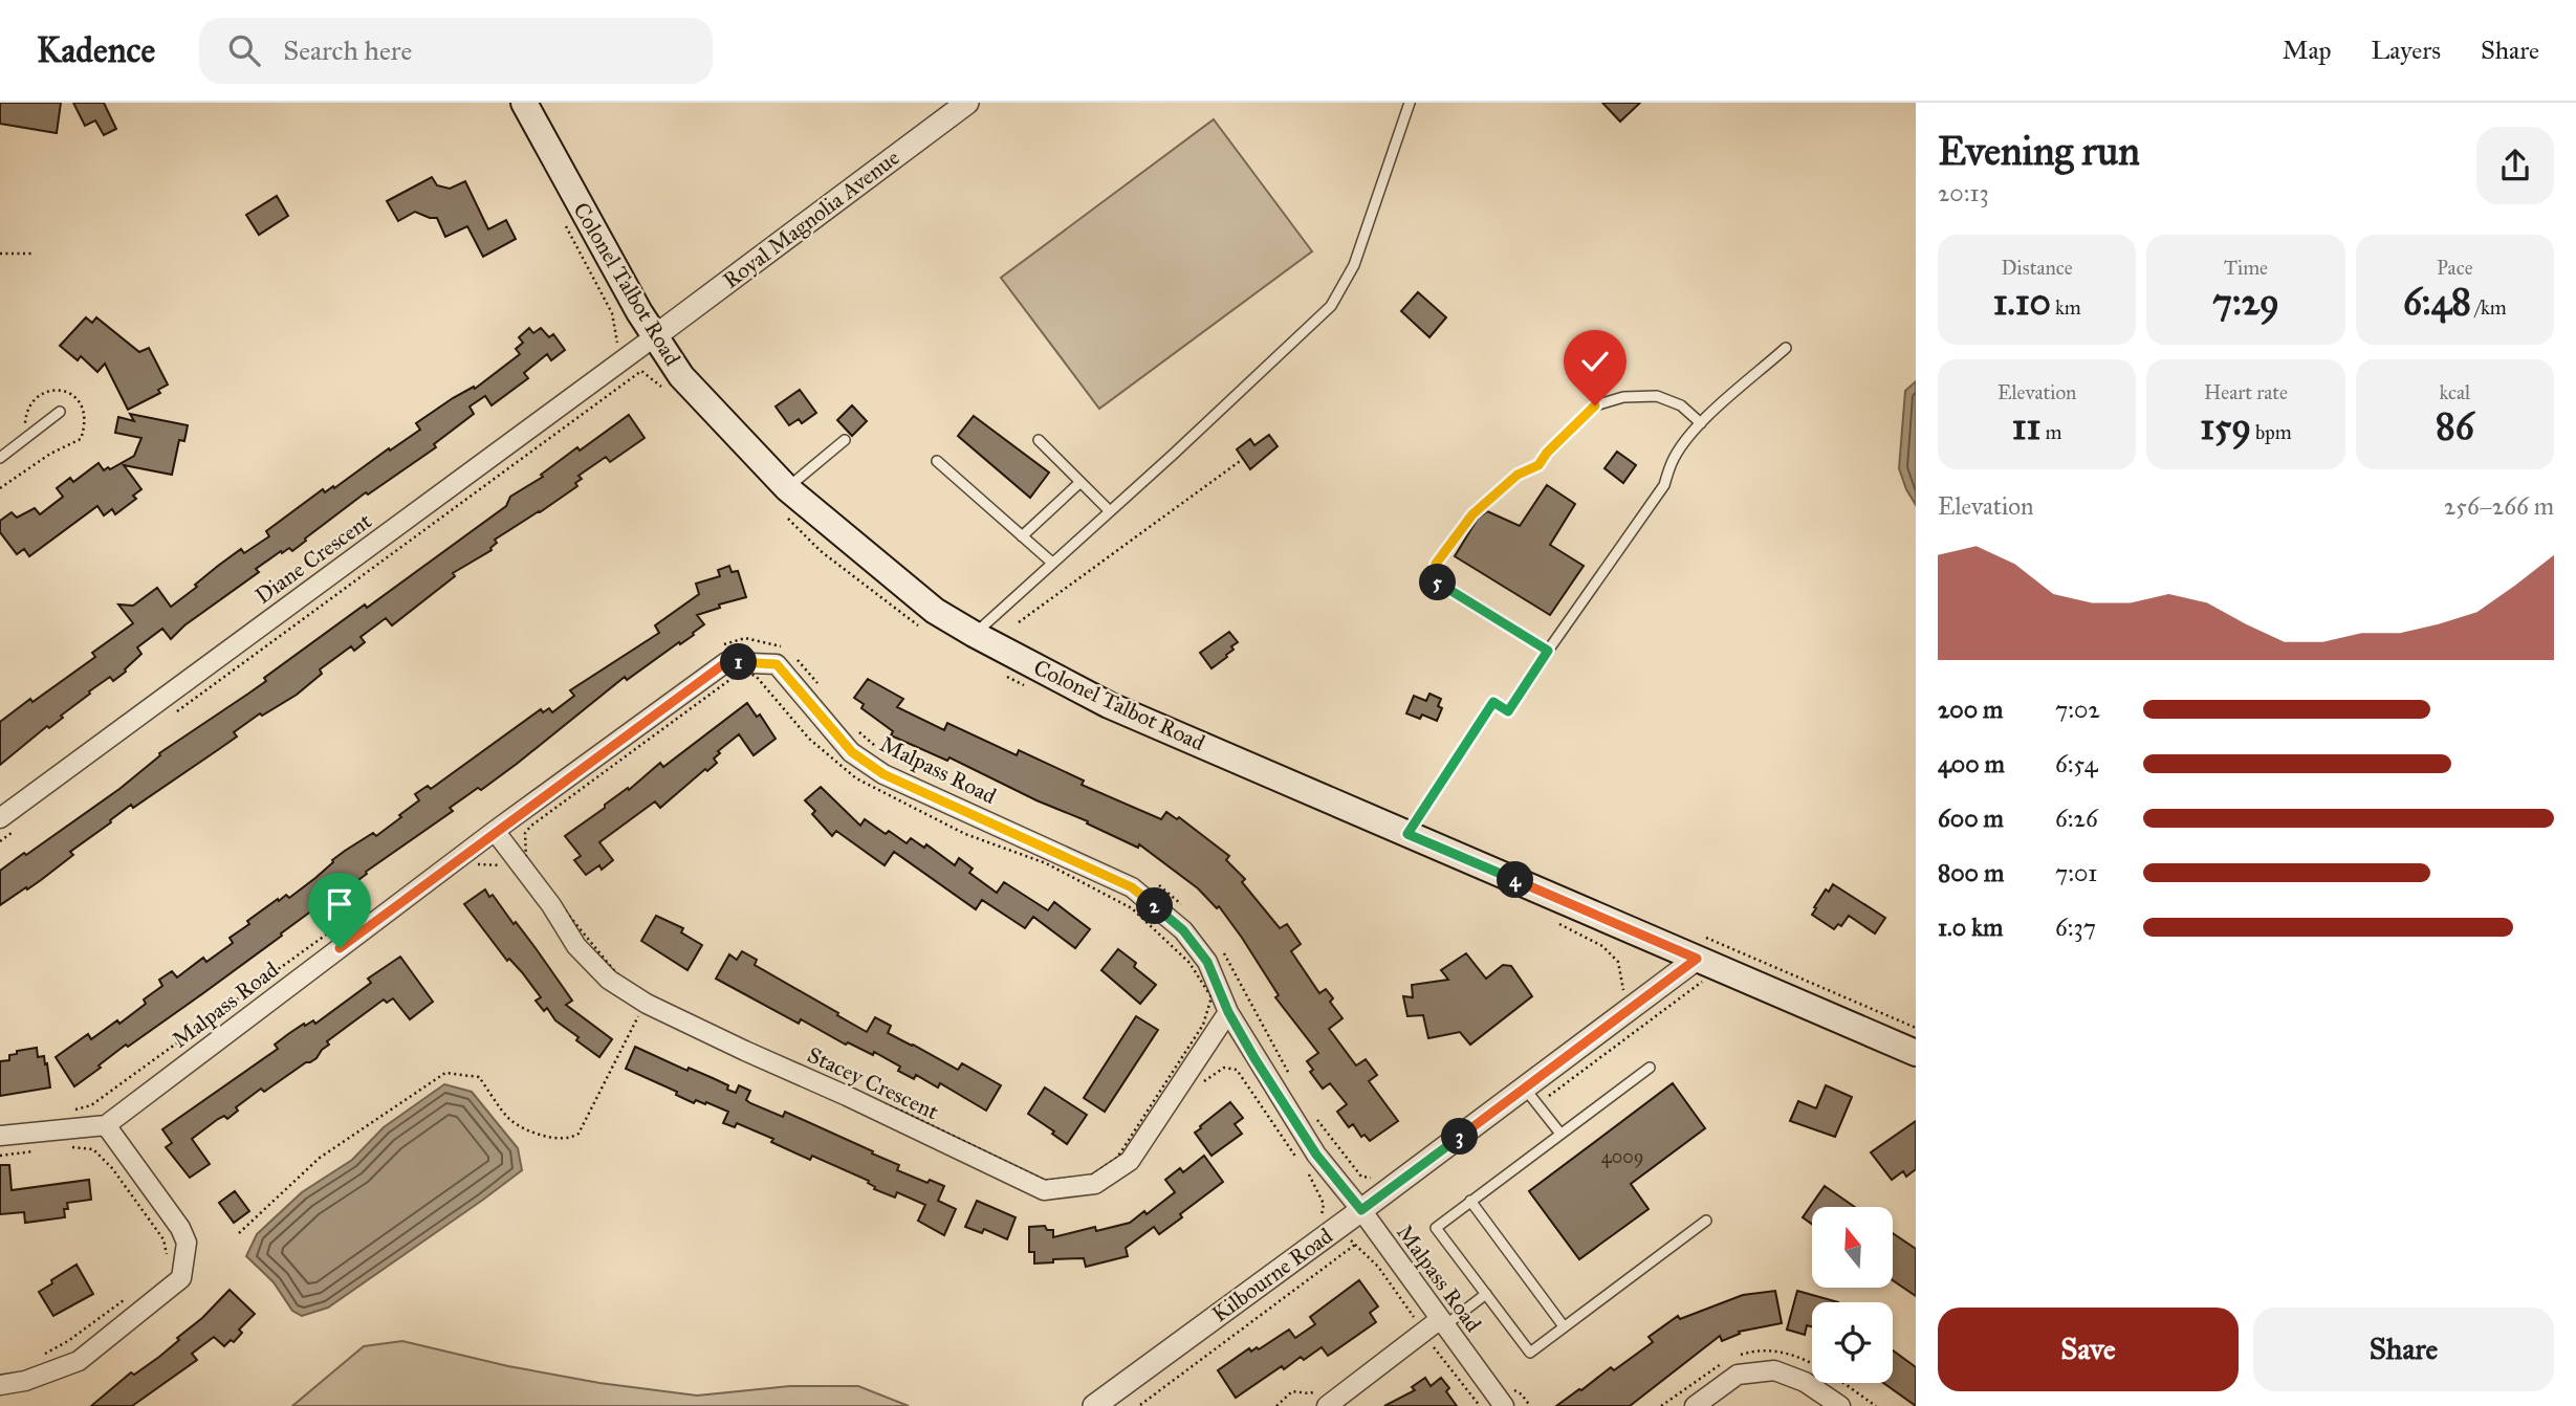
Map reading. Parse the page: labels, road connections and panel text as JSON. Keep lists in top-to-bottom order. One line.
{"streets":{"main road":["Colonel Talbot Road"],"street":["Royal Magnolia Avenue","Diane Crescent","Malpass Road","Stacey Crescent","Kilbourne Road"]},"crossings":[["Royal Magnolia Avenue","Colonel Talbot Road"],["Royal Magnolia Avenue","Diane Crescent"],["Colonel Talbot Road","Diane Crescent"],["Colonel Talbot Road","Kilbourne Road"],["Malpass Road","Stacey Crescent"],["Malpass Road","Kilbourne Road"]],"house_numbers":["4009"],"north":"top","page":{"header":"Kadence","search":"Search here","nav":["Map","Layers","Share"],"heading":["Evening run","20:13"],"stats":[["Distance","1.10 km"],["Time","7:29"],["Pace","6:48 /km"],["Elevation","11 m"],["Heart rate","159 bpm"],["kcal","86"]],"chart":["Elevation","256–266 m"],"pins":["5","1","4","2","3"],"list":[{"name":"200 m","note":"7:02"},{"name":"400 m","note":"6:54"},{"name":"600 m","note":"6:26"},{"name":"800 m","note":"7:01"},{"name":"1.0 km","note":"6:37"}],"buttons":["Save","Share"]}}
